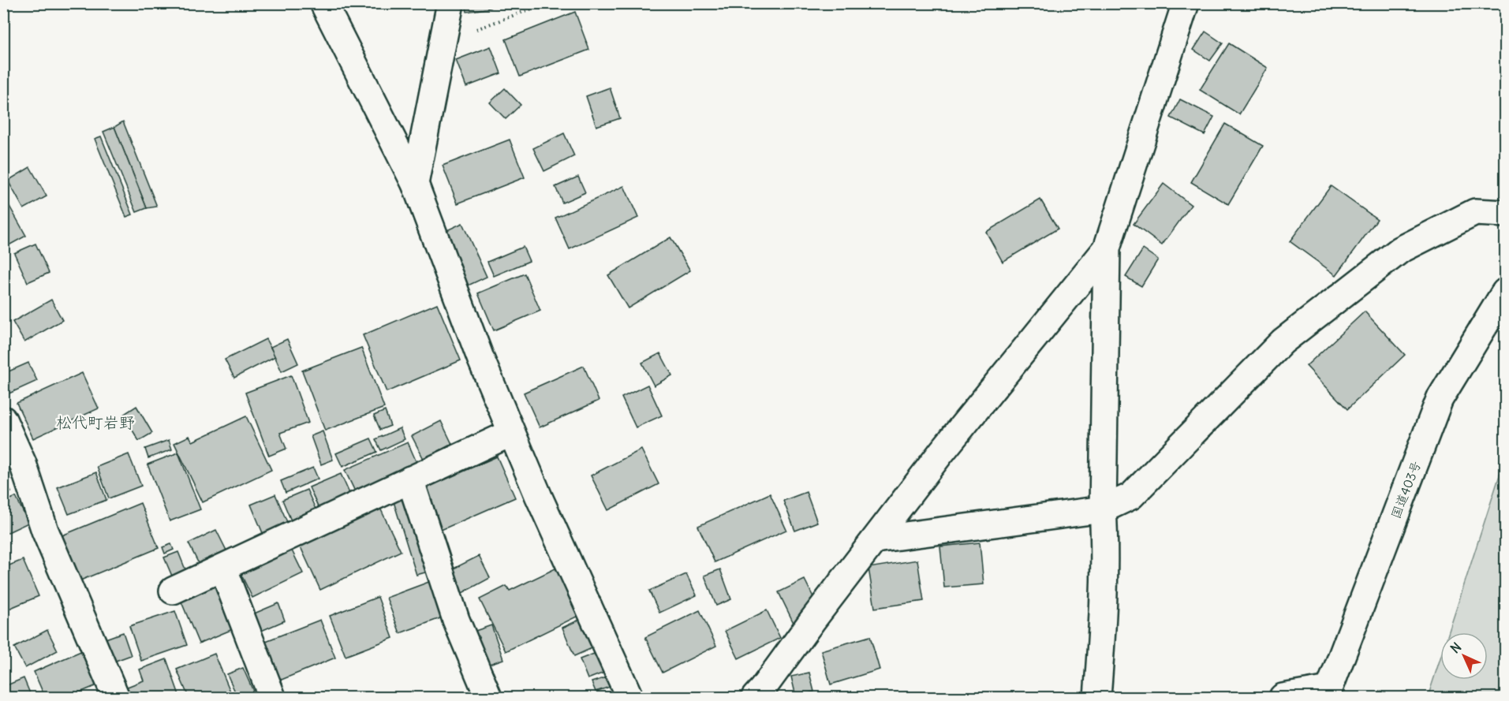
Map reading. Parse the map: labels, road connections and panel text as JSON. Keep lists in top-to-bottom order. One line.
{"streets":{"main road":["国道403号"]},"districts":["松代町岩野"],"north":"top left"}
